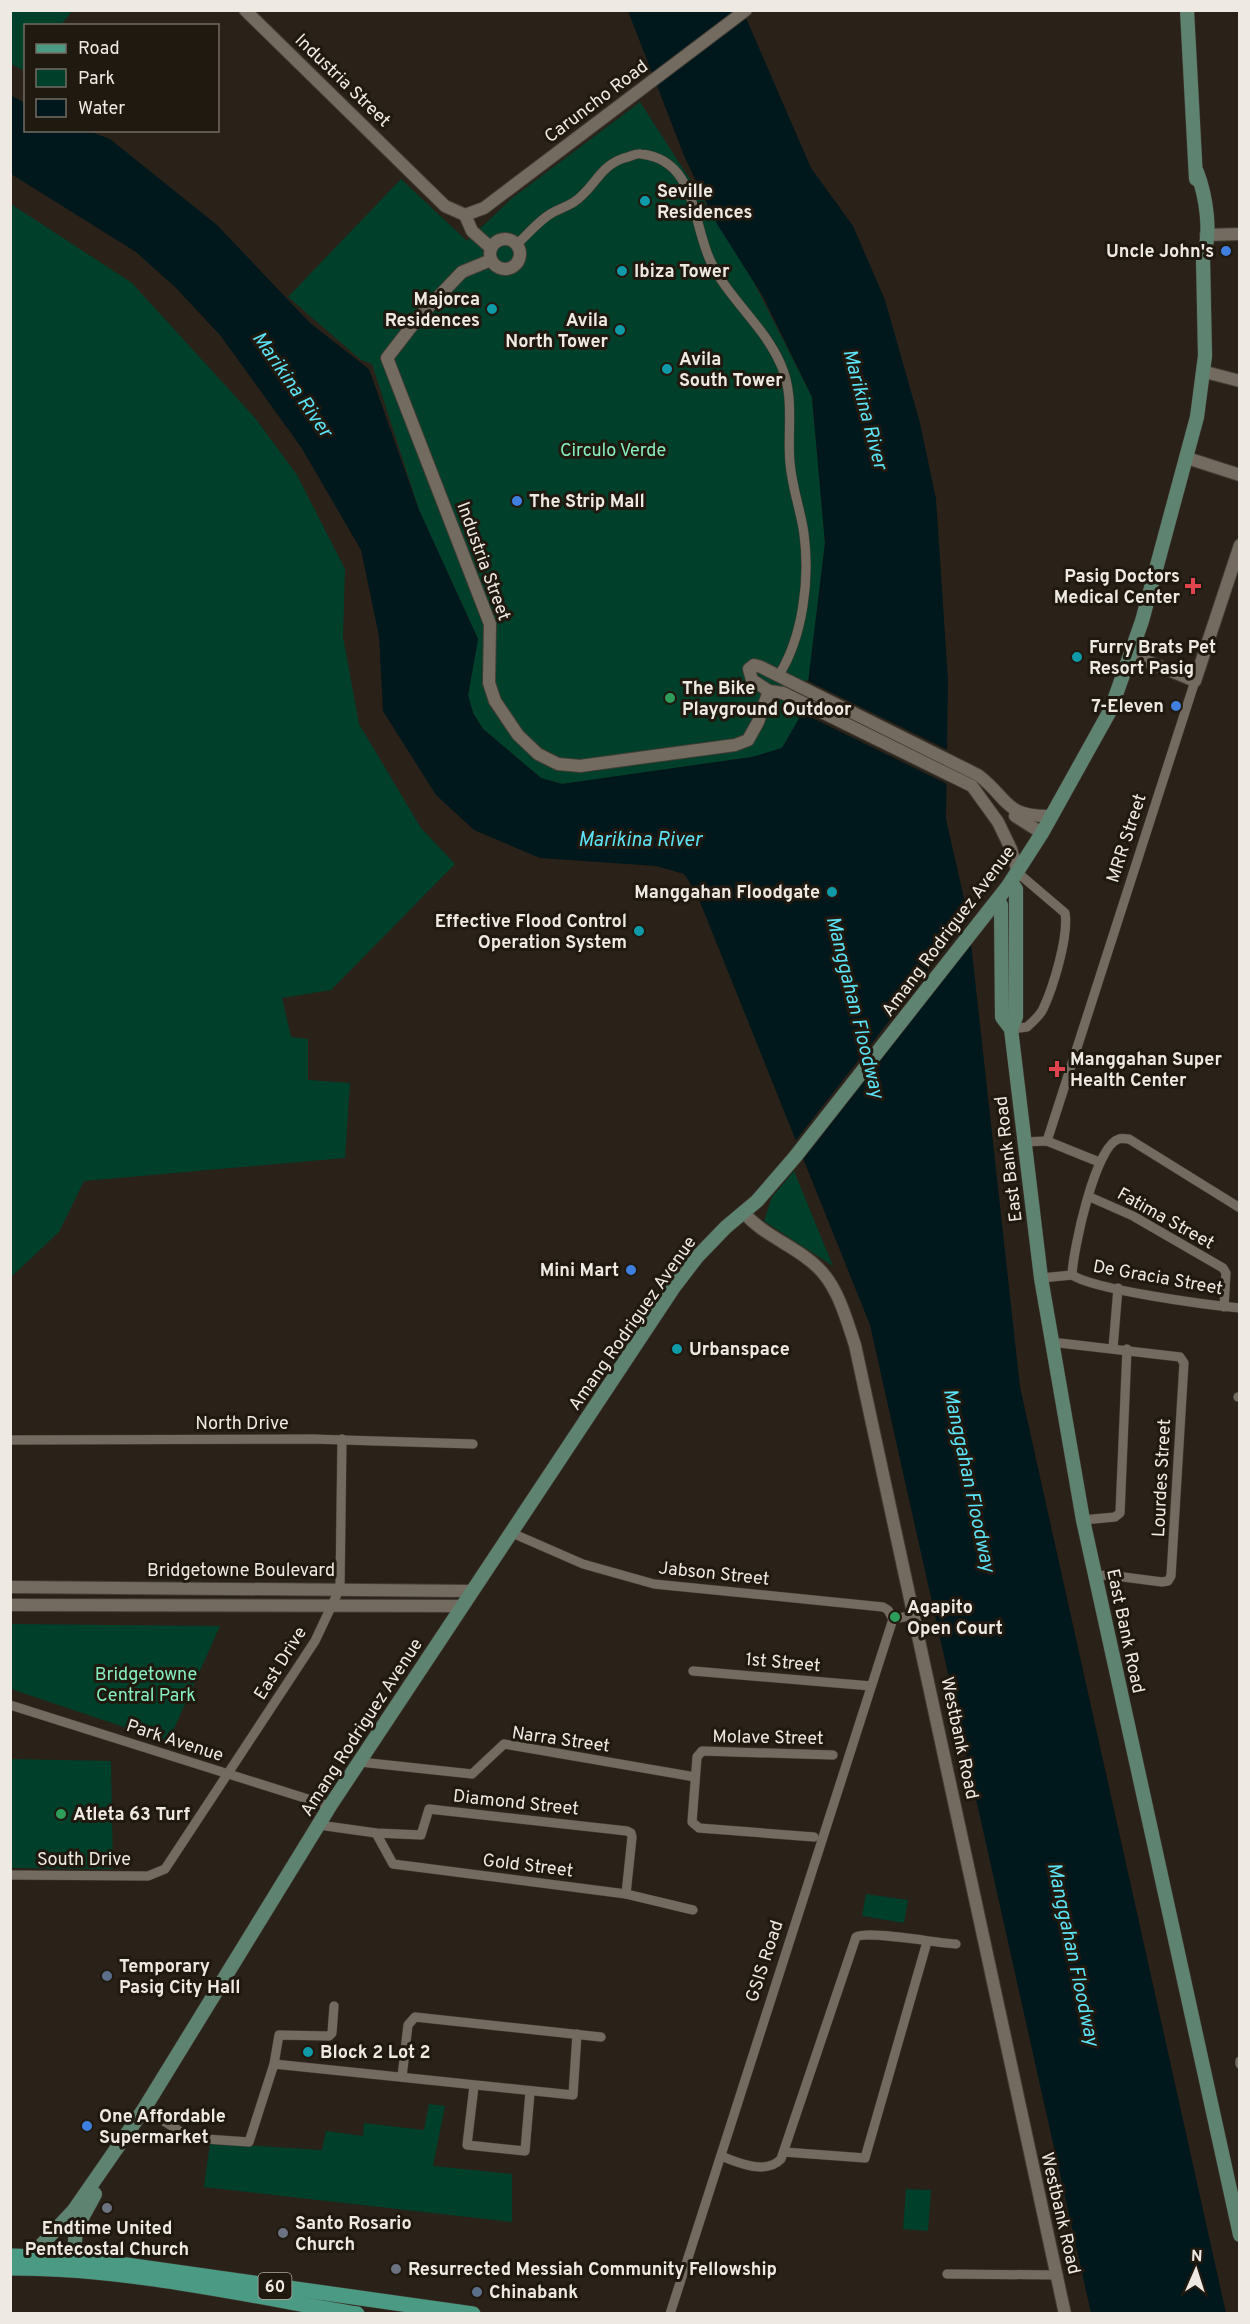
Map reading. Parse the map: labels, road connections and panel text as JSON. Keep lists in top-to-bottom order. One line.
{"streets":{"main road":["Amang Rodriguez Avenue","East Bank Road","60"],"street":["Industria Street","Caruncho Road","MRR Street","Fatima Street","De Gracia Street","North Drive","Lourdes Street","Bridgetowne Boulevard","Jabson Street","1st Street","East Drive","Molave Street","Westbank Road","Narra Street","Park Avenue","Diamond Street","South Drive","Gold Street","GSIS Road"]},"crossings":[["Industria Street","Caruncho Road"],["Amang Rodriguez Avenue","East Bank Road"],["Amang Rodriguez Avenue","Bridgetowne Boulevard"],["Amang Rodriguez Avenue","Jabson Street"],["Amang Rodriguez Avenue","Westbank Road"],["Amang Rodriguez Avenue","Narra Street"],["Amang Rodriguez Avenue","Park Avenue"],["Amang Rodriguez Avenue","Diamond Street"],["Amang Rodriguez Avenue","60"],["East Bank Road","Lourdes Street"],["Fatima Street","De Gracia Street"],["North Drive","East Drive"],["Bridgetowne Boulevard","East Drive"],["Jabson Street","GSIS Road"],["1st Street","GSIS Road"],["East Drive","Park Avenue"],["East Drive","South Drive"],["Molave Street","Narra Street"],["Diamond Street","Gold Street"]],"water":["Marikina River","Manggahan Floodway"],"parks":["Circulo Verde","Bridgetowne Central Park"],"places":{"other":["Seville Residences","Uncle John's","Ibiza Tower","Majorca Residences","Avila North Tower","Avila South Tower","The Strip Mall","Furry Brats Pet Resort Pasig","The Bike Playground Outdoor","7-Eleven","Manggahan Floodgate","Effective Flood Control Operation System","Mini Mart","Urbanspace","Agapito Open Court","Atleta 63 Turf","Temporary Pasig City Hall","Block 2 Lot 2","One Affordable Supermarket","Endtime United Pentecostal Church","Santo Rosario Church","Resurrected Messiah Community Fellowship","Chinabank"],"health":["Pasig Doctors Medical Center","Manggahan Super Health Center"]},"legend":["Road","Park","Water"],"north":"top"}
